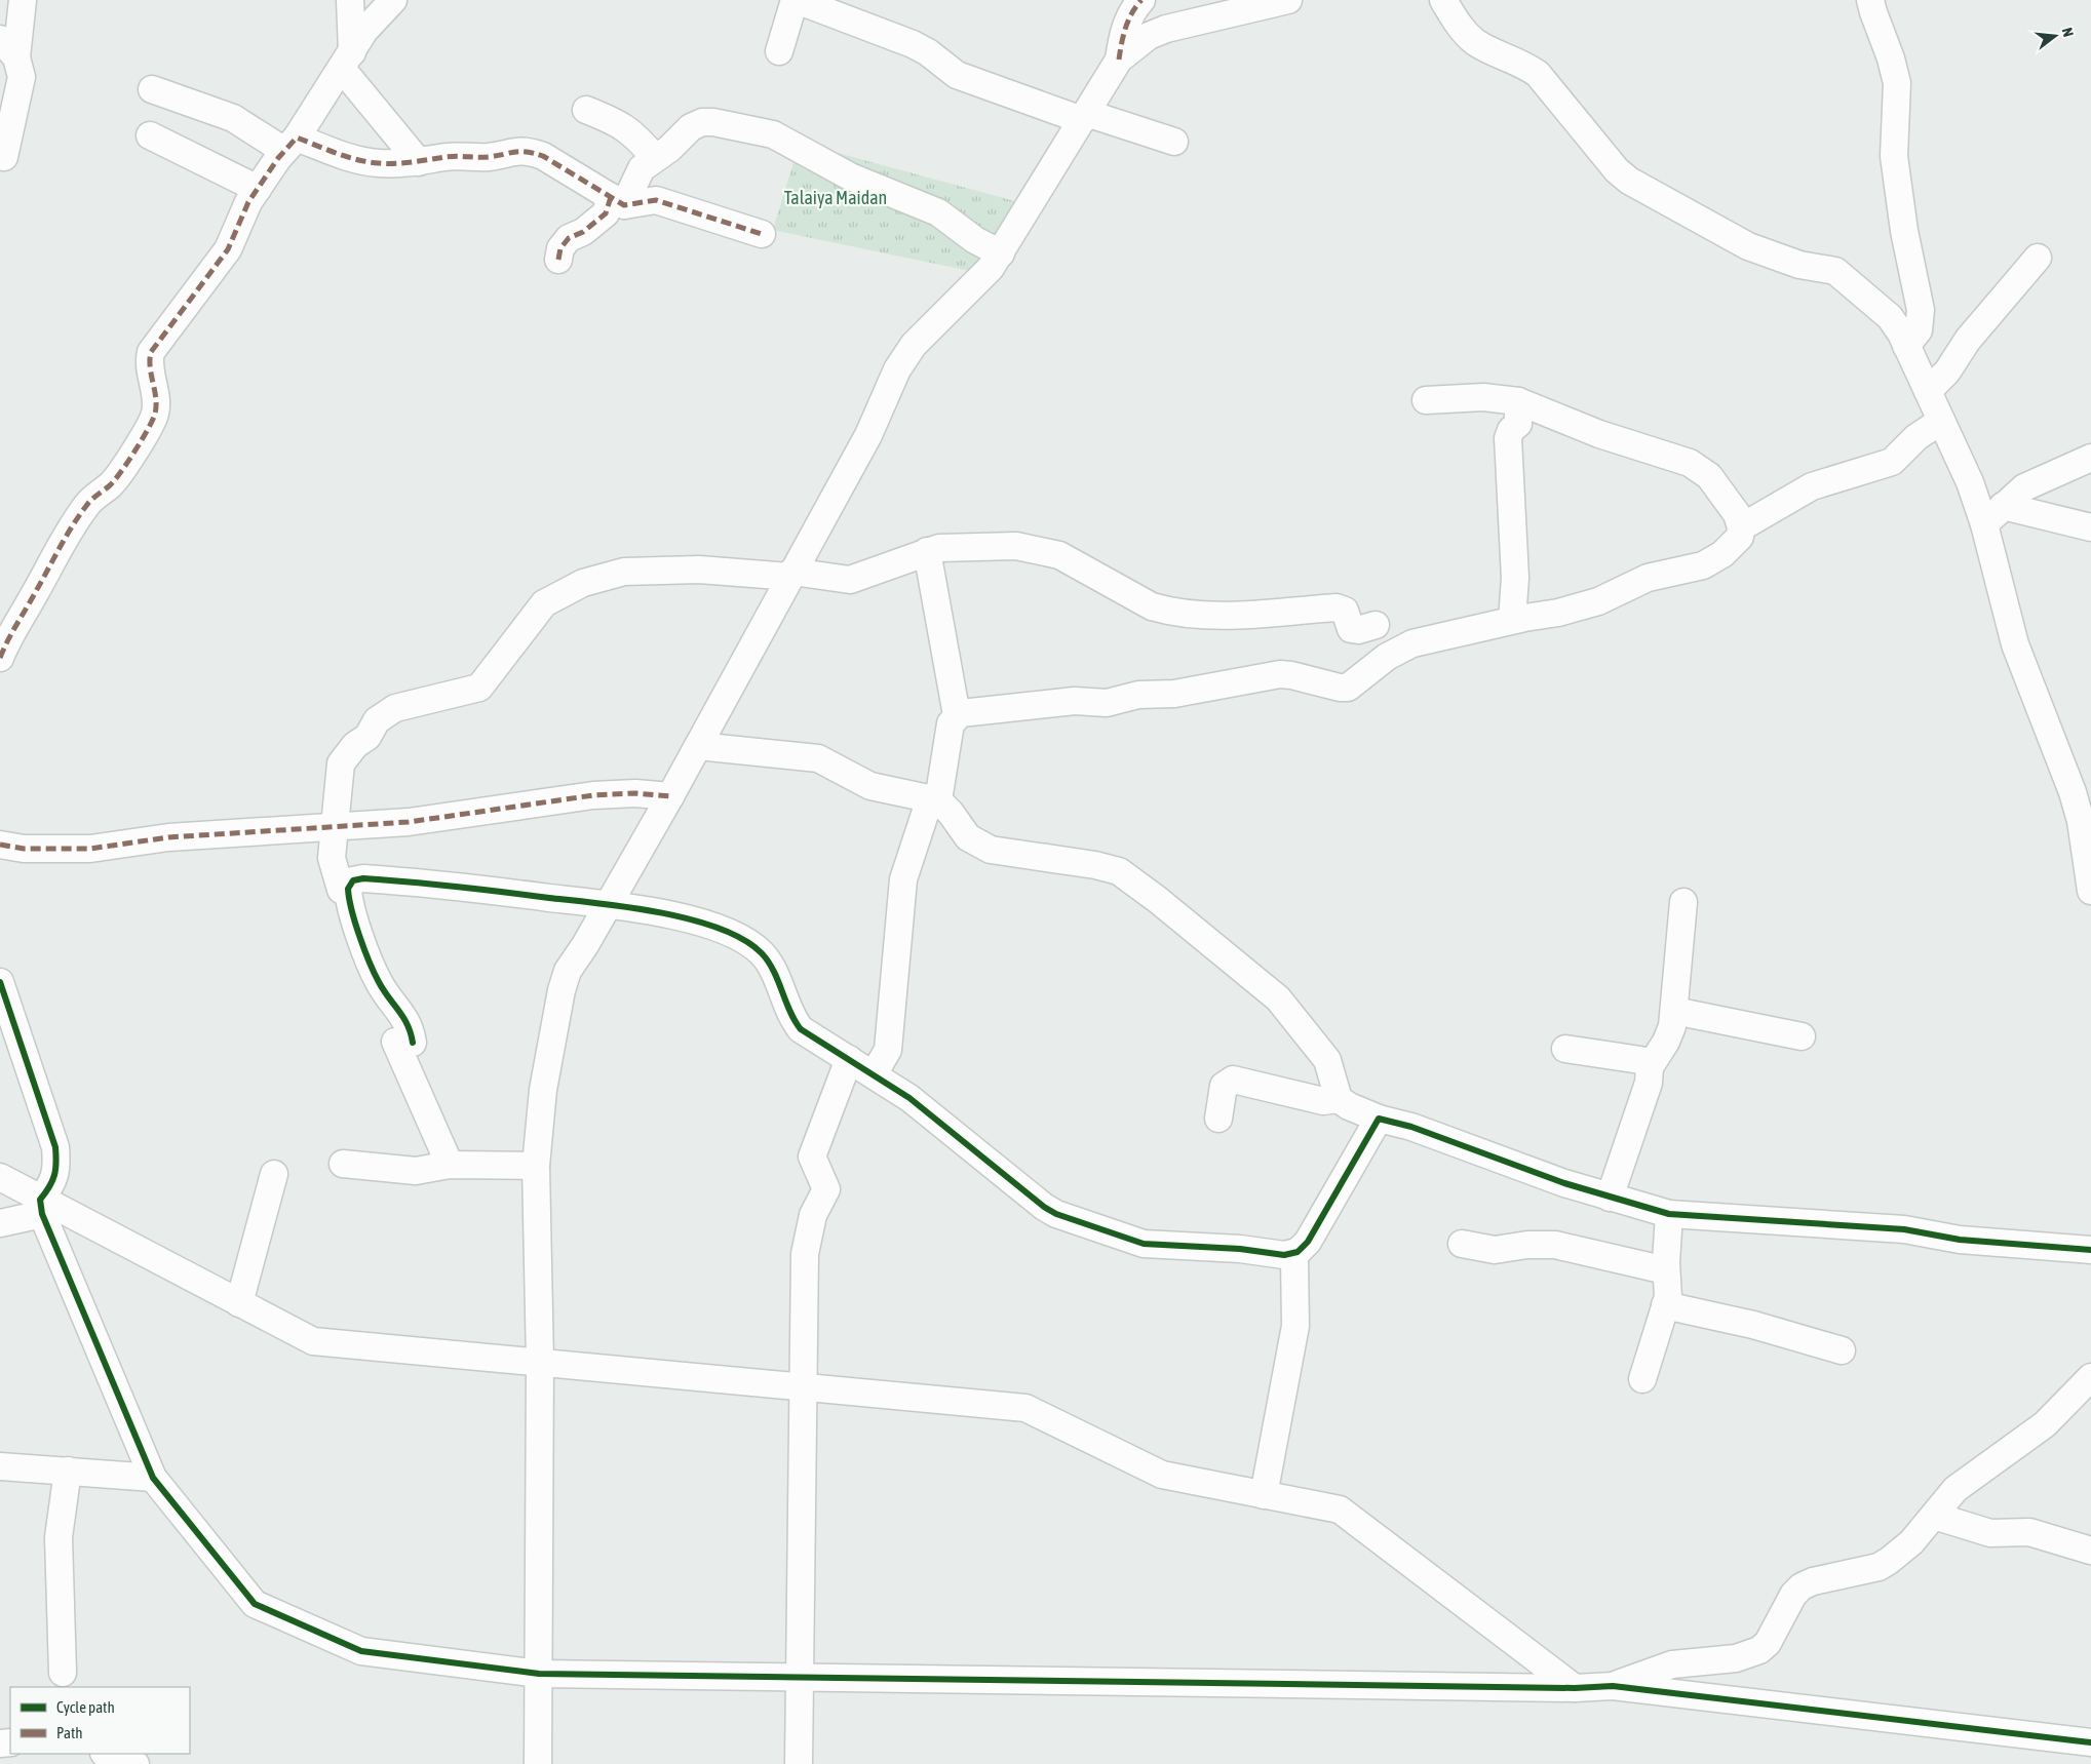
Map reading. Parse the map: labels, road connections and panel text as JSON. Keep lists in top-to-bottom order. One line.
{"parks":["Talaiya Maidan"],"legend":["Cycle path","Path"],"north":"right"}
